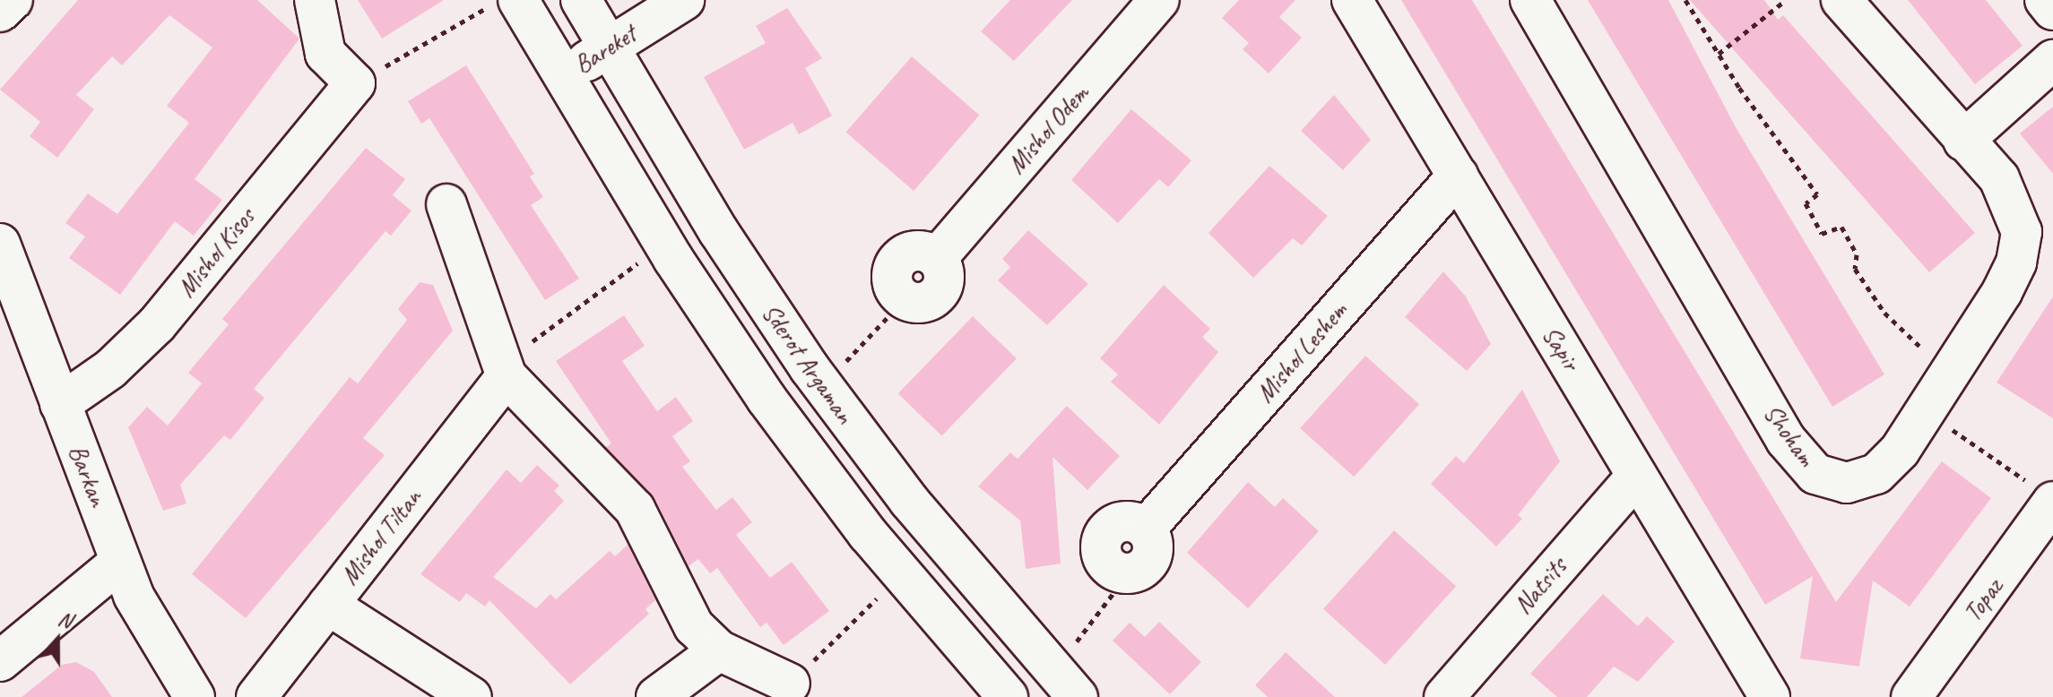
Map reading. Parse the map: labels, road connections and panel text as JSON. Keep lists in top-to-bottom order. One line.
{"streets":{"street":["Bareket","Mishol Odem","Mishol Kisos","Sapir","Mishol Leshem","Sderot Argaman","Shoham","Barkan","Mishol Tiltan","Natsits","Topaz"]},"crossings":[["Bareket","Sderot Argaman"],["Mishol Kisos","Barkan"],["Sapir","Mishol Leshem"],["Sapir","Natsits"]],"north":"top"}
